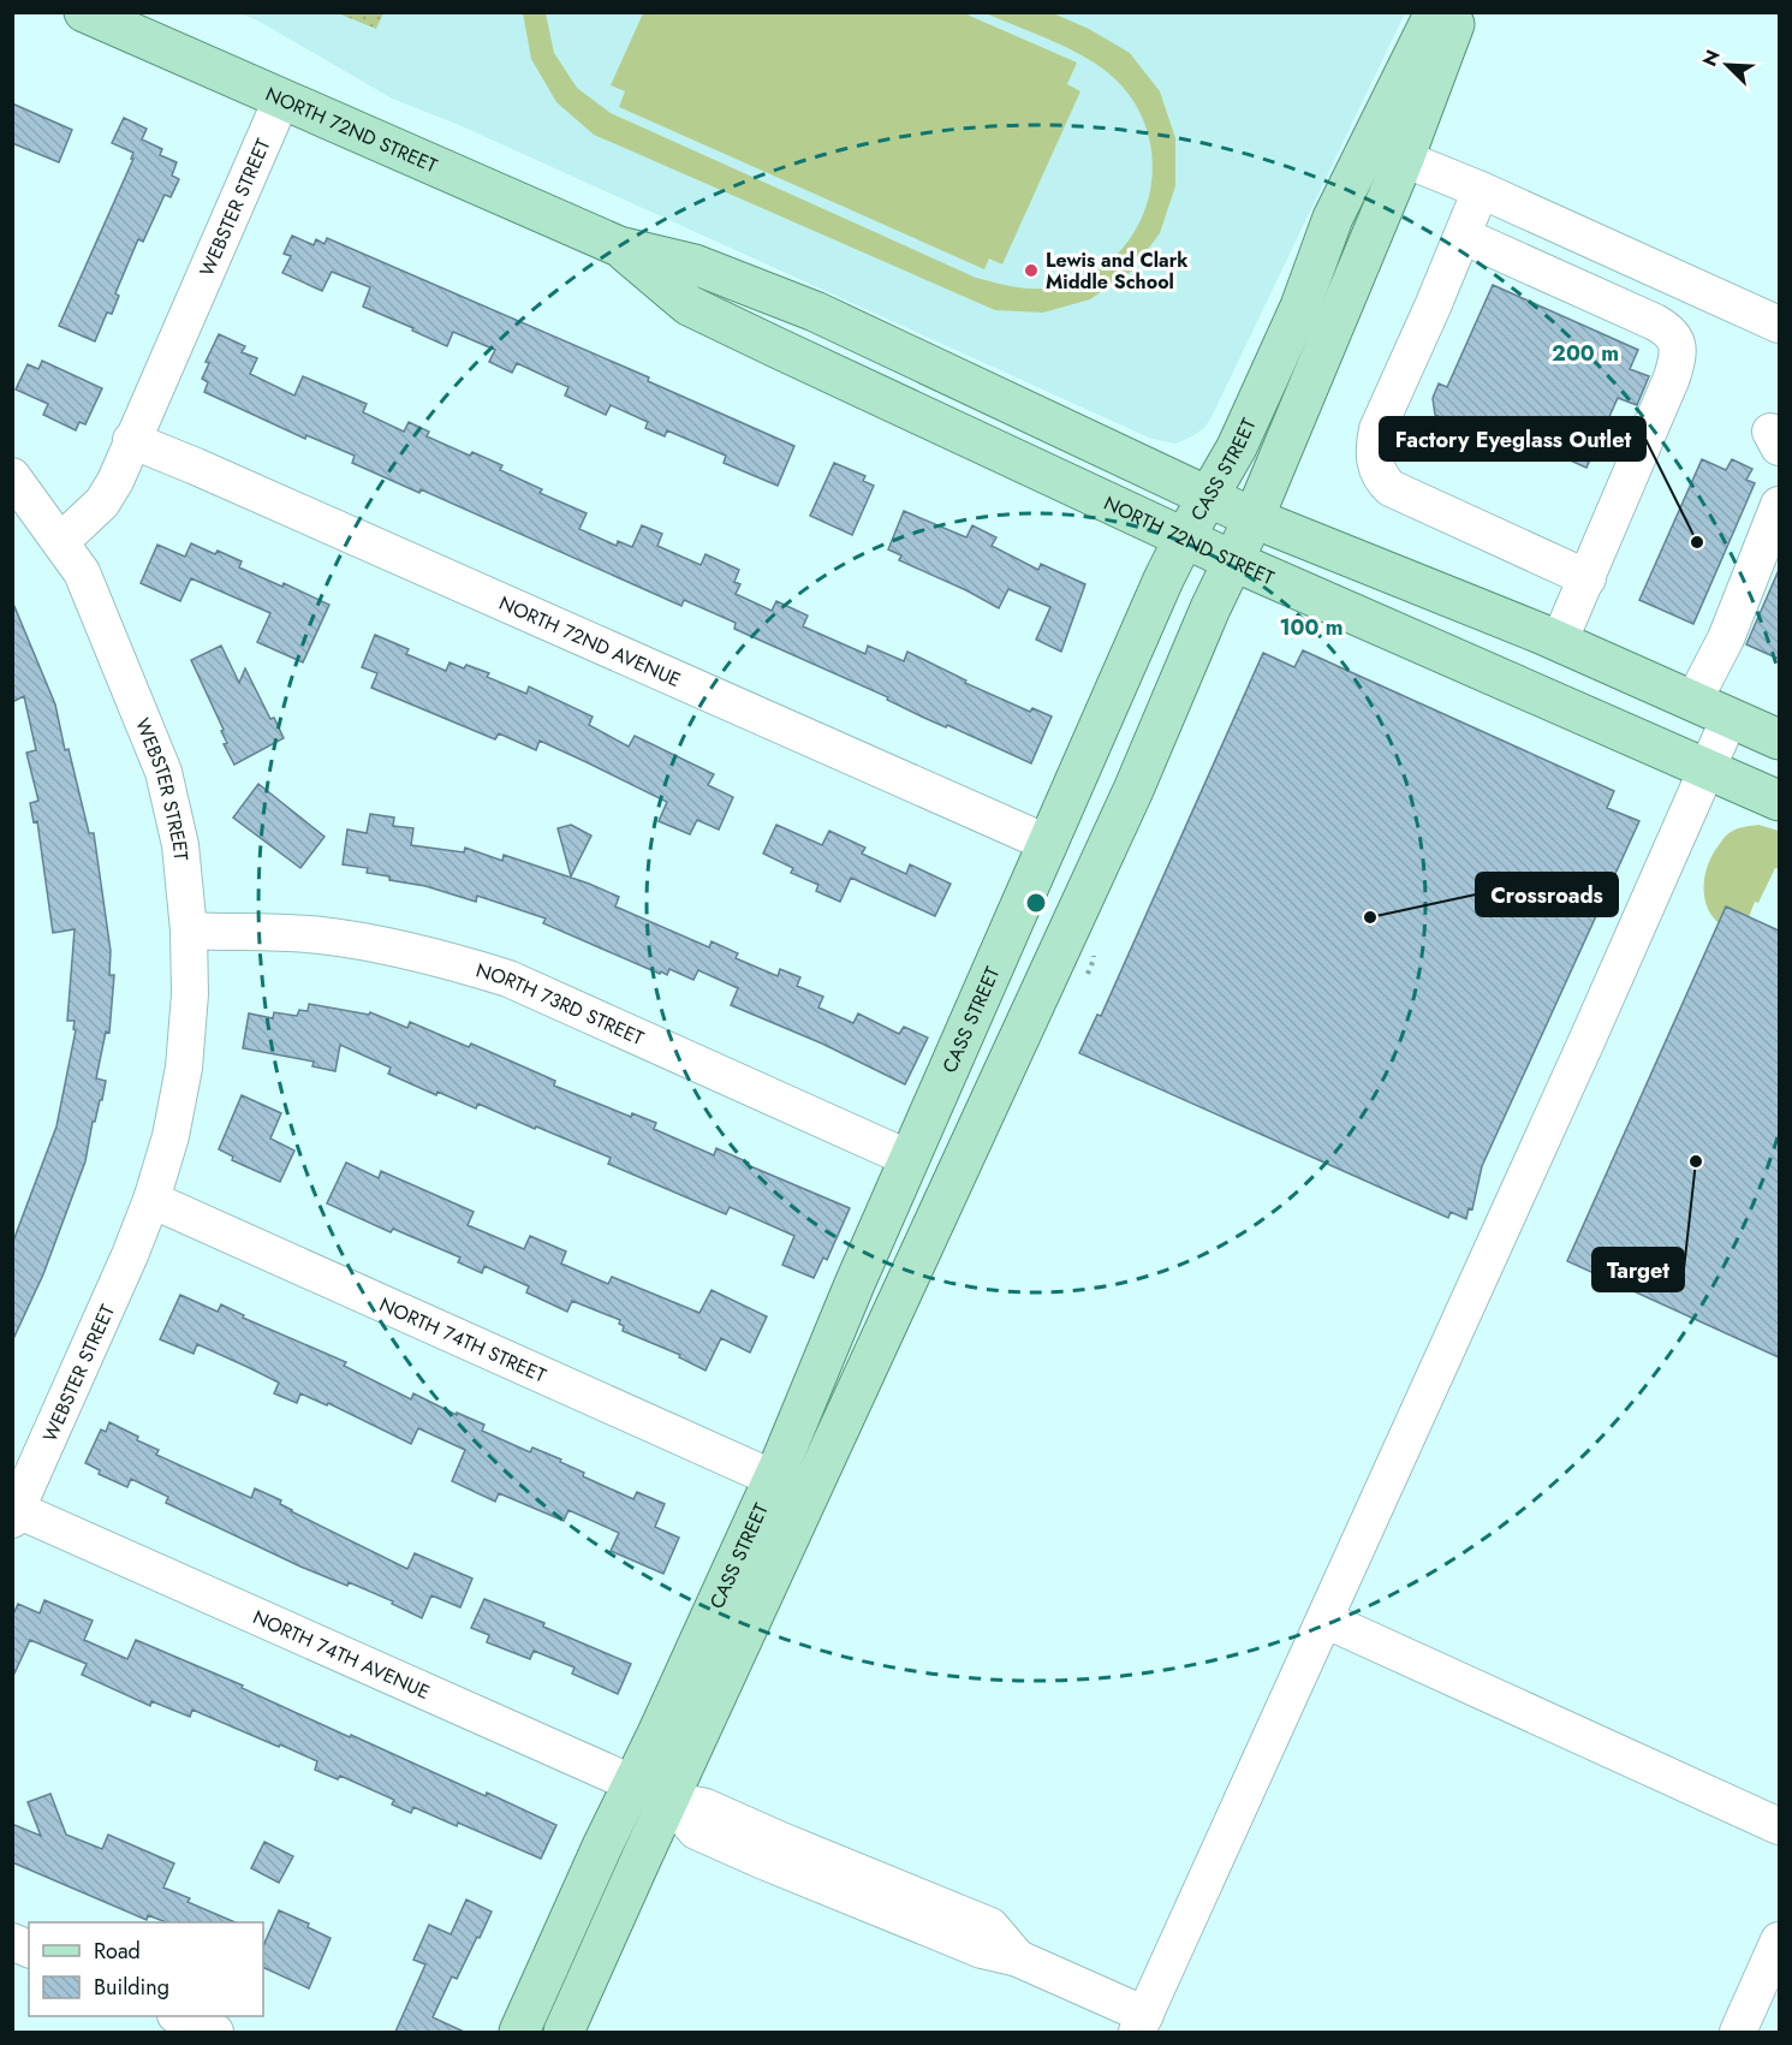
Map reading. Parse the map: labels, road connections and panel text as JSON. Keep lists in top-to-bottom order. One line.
{"streets":{"main road":["NORTH 72ND STREET","CASS STREET"],"street":["WEBSTER STREET","NORTH 72ND AVENUE","NORTH 73RD STREET","NORTH 74TH STREET","NORTH 74TH AVENUE"]},"crossings":[["NORTH 72ND STREET","WEBSTER STREET"],["NORTH 72ND STREET","CASS STREET"],["WEBSTER STREET","NORTH 72ND AVENUE"],["WEBSTER STREET","NORTH 73RD STREET"],["WEBSTER STREET","NORTH 74TH STREET"],["WEBSTER STREET","NORTH 74TH AVENUE"],["CASS STREET","NORTH 72ND AVENUE"],["CASS STREET","NORTH 73RD STREET"],["CASS STREET","NORTH 74TH STREET"],["CASS STREET","NORTH 74TH AVENUE"]],"places":["Lewis and Clark Middle School","Factory Eyeglass Outlet","Crossroads","Target"],"legend":["Road","Building"],"north":"top left","rings":["200 m","100 m"]}
